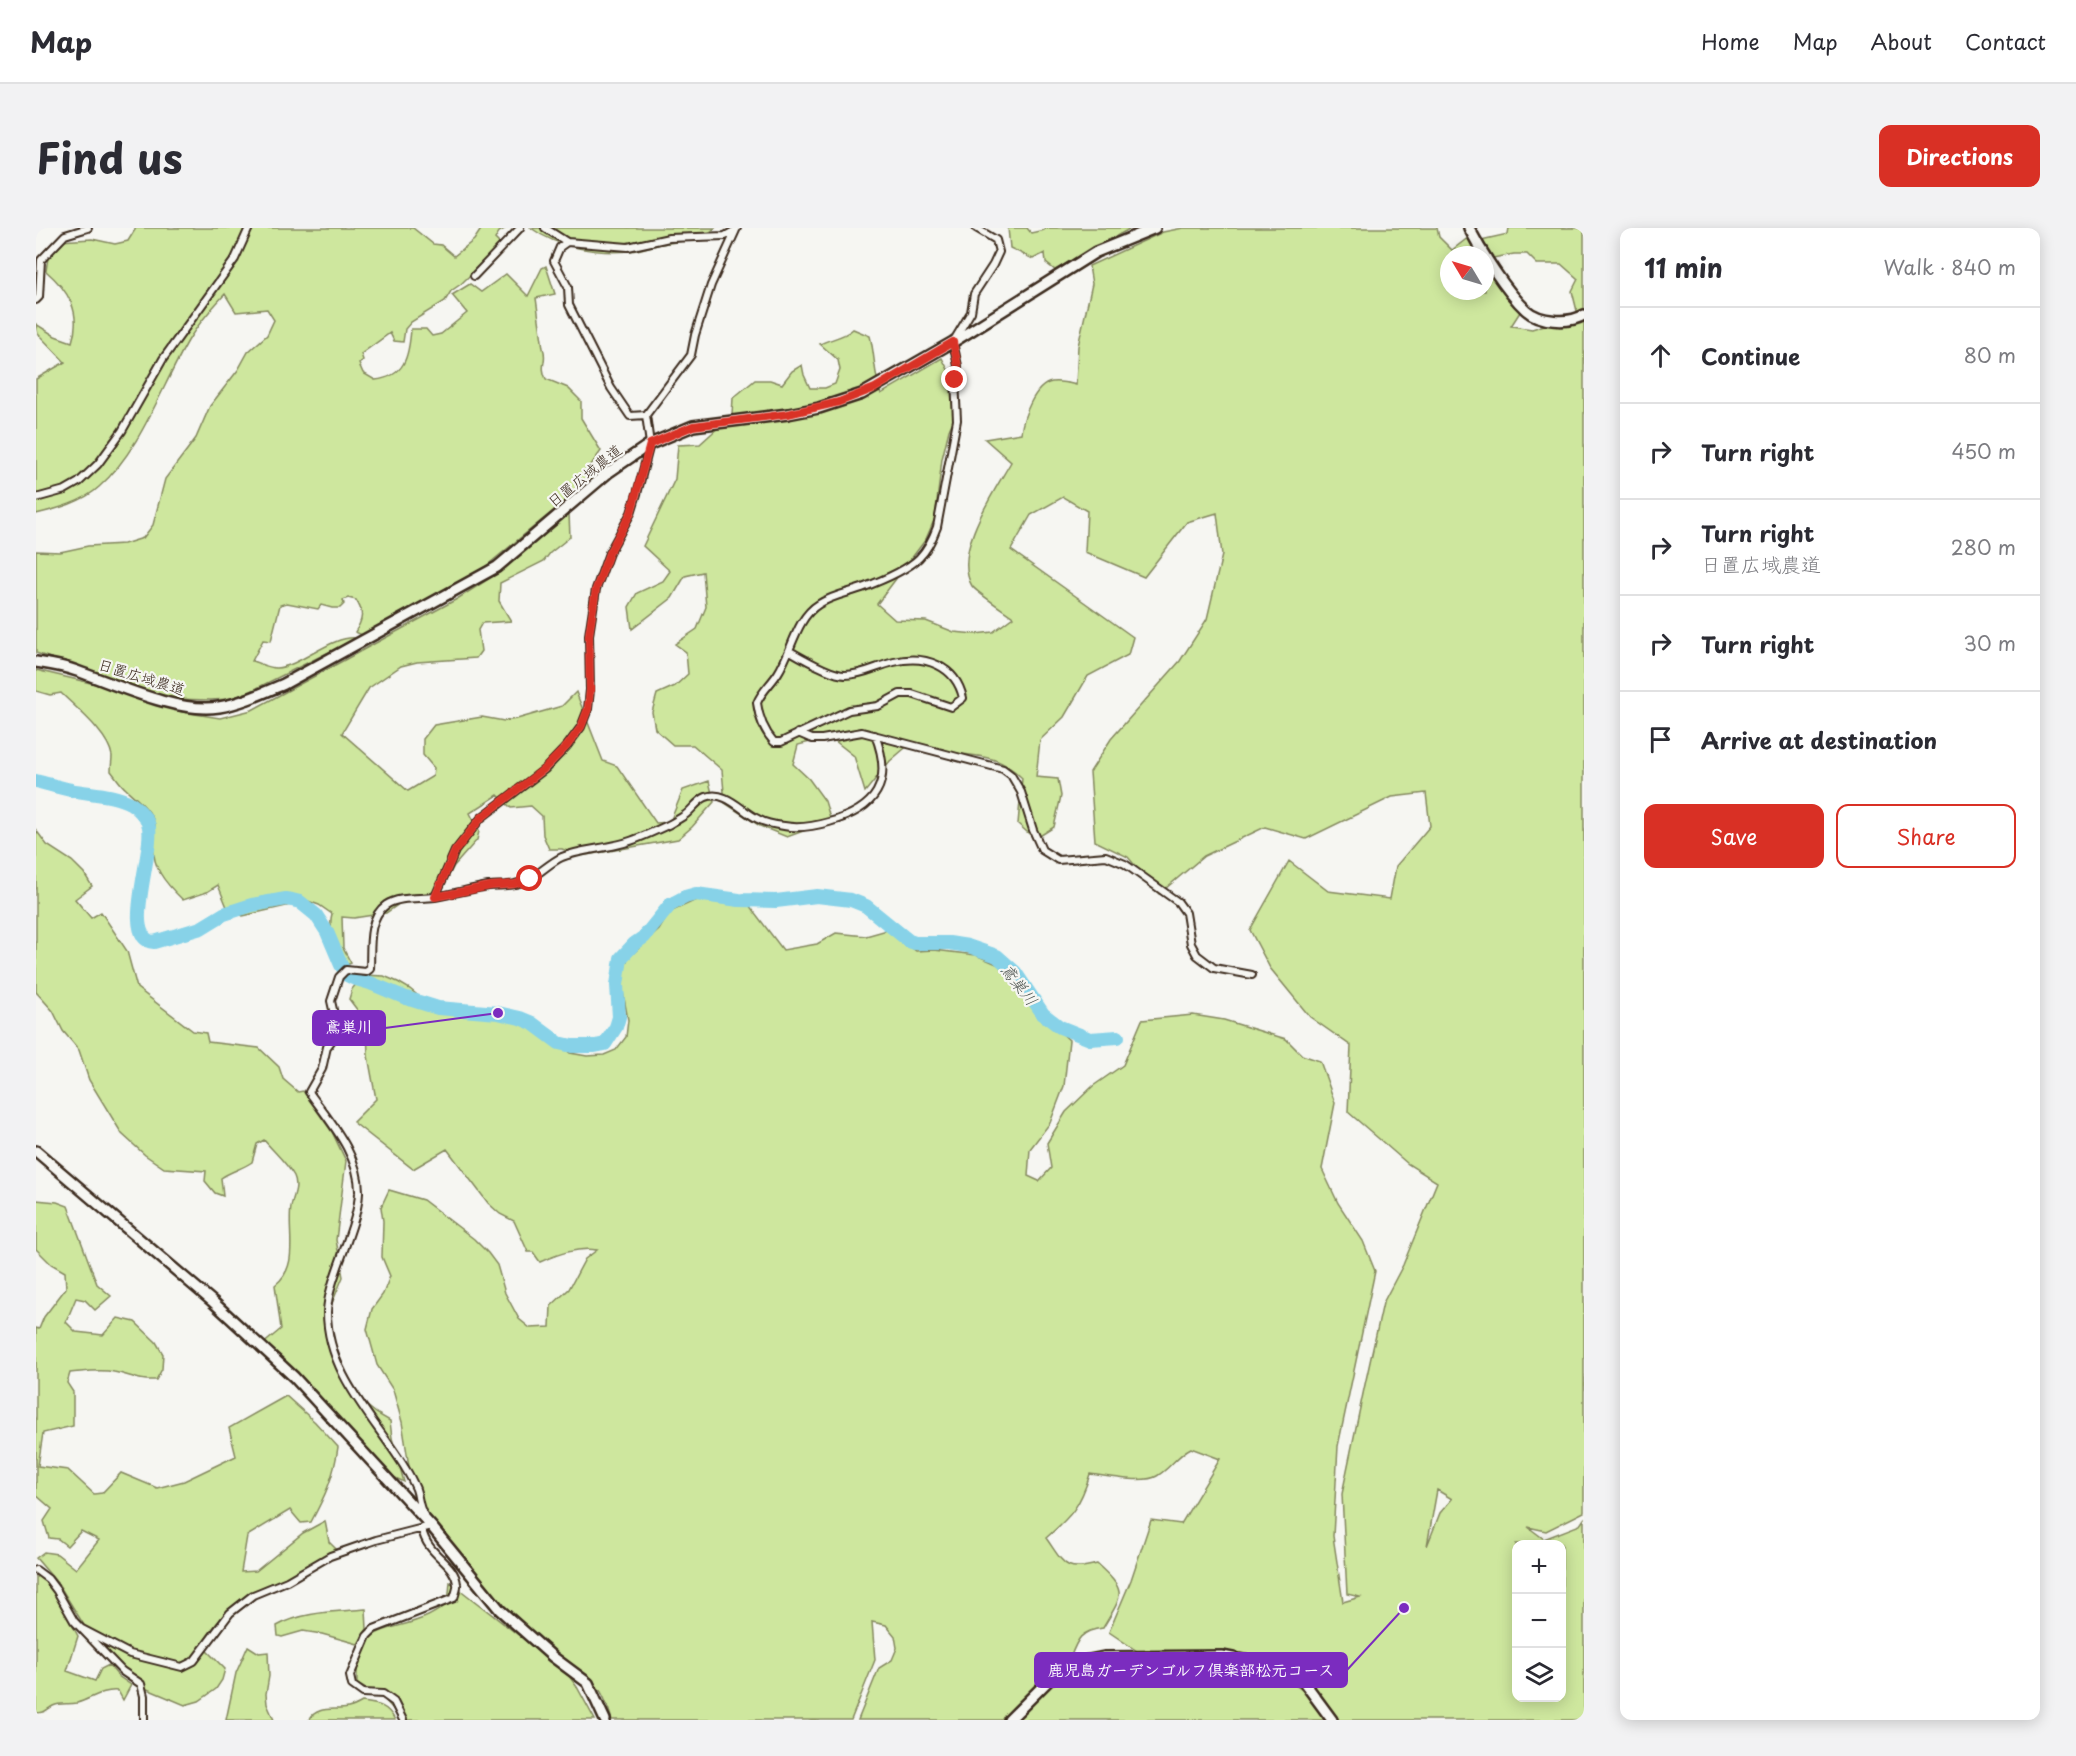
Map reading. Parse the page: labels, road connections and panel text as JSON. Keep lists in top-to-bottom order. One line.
{"streets":{"street":["日置広域農道"]},"water":["鳶巣川"],"places":["鳶巣川","鹿児島ガーデンゴルフ倶楽部松元コース"],"north":"top left","page":{"header":"Map","nav":["Home","Map","About","Contact"],"title":"Find us","buttons":["Directions",["Save","Share"]],"heading":["11 min","Walk · 840 m"],"list":[["Continue","80 m"],["Turn right","450 m"],["Turn right","日置広域農道","280 m"],["Turn right","30 m"],"Arrive at destination"],"map_buttons":["+","−"]}}
